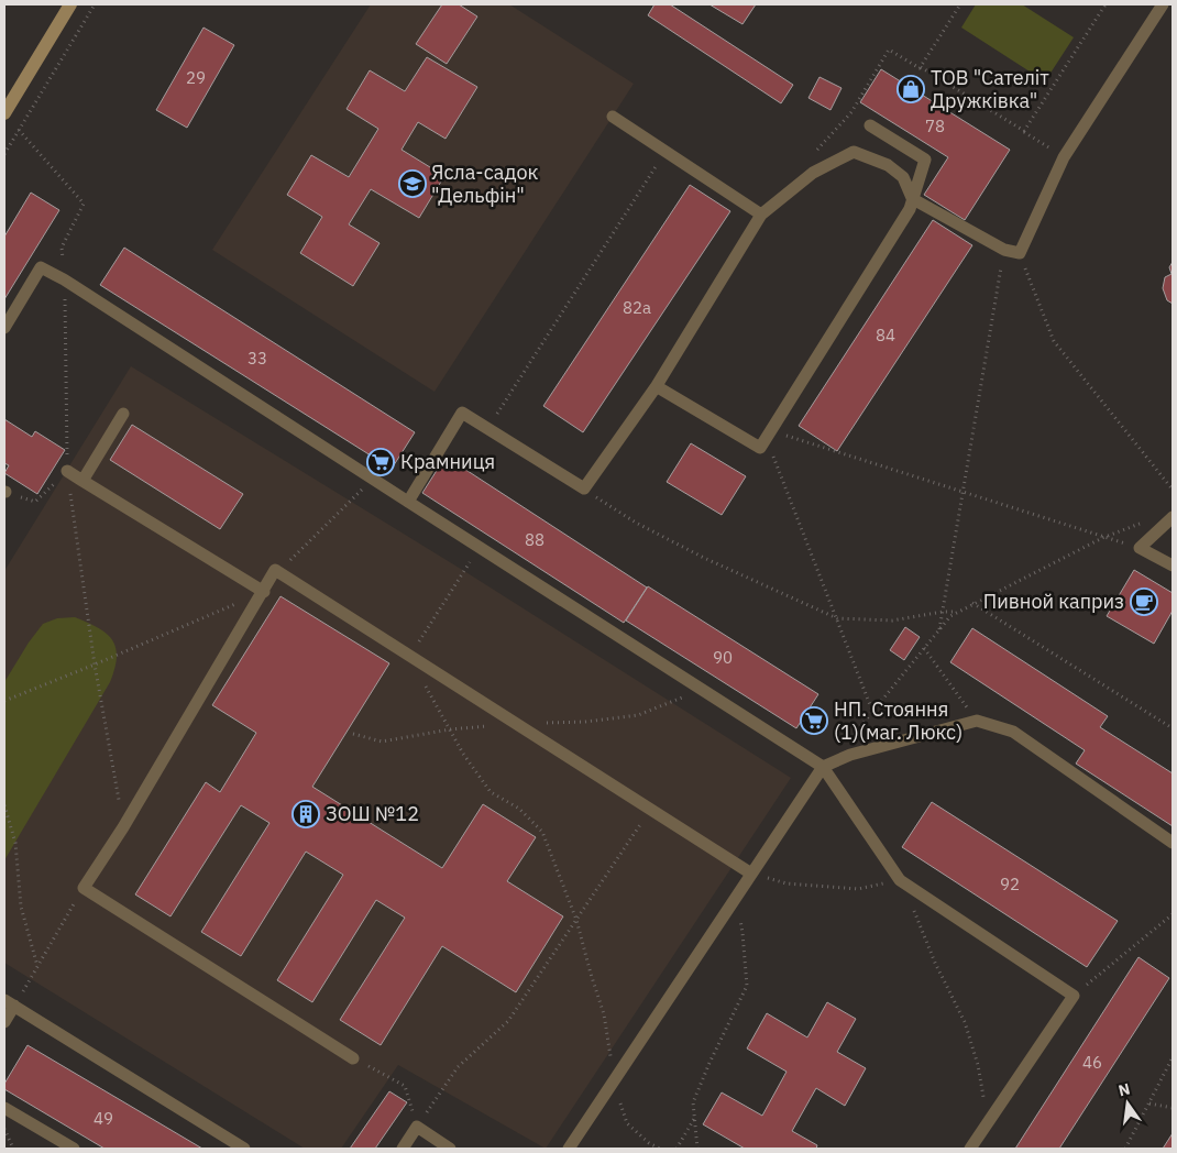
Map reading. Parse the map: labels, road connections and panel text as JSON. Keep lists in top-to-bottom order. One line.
{"places":{"shop":["ТОВ \"Сателіт Дружківка\""],"school or university":["Ясла-садок \"Дельфін\""],"supermarket":["Крамниця","НП. Стояння (1)(маг. Люкс)"],"cafe":["Пивной каприз"],"building":["ЗОШ №12"]},"house_numbers":["29","78","82а","84","33","88","90","92","46","49"],"north":"top"}
